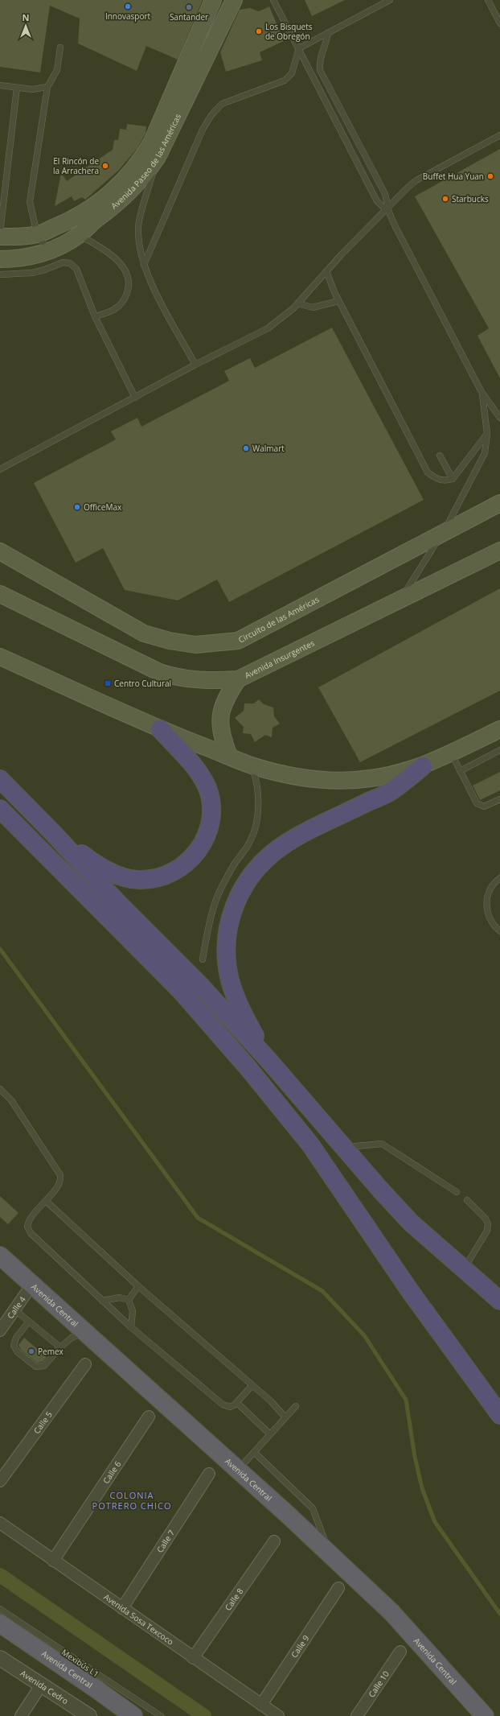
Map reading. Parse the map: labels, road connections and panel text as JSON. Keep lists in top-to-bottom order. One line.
{"streets":{"highway":["Avenida Central"],"main road":["Avenida Paseo de las Américas","Circuito de las Américas","Avenida Insurgentes"],"street":["Calle 4","Calle 5","Calle 6","Calle 7","Calle 8","Avenida Sosa Texcoco","Calle 9","Calle 10","Avenida Cedro"],"lane":["Mexibús L1"]},"crossings":[["Avenida Central","Calle 4"],["Calle 6","Avenida Sosa Texcoco"],["Calle 7","Avenida Sosa Texcoco"],["Calle 8","Avenida Sosa Texcoco"],["Avenida Sosa Texcoco","Calle 9"]],"districts":["COLONIA POTRERO CHICO"],"places":{"other":["Innovasport","Santander","Los Bisquets de Obregón","El Rincón de la Arrachera","Buffet Hua Yuan","Starbucks","Walmart","OfficeMax","Pemex"],"transit":["Centro Cultural"]},"north":"top"}
